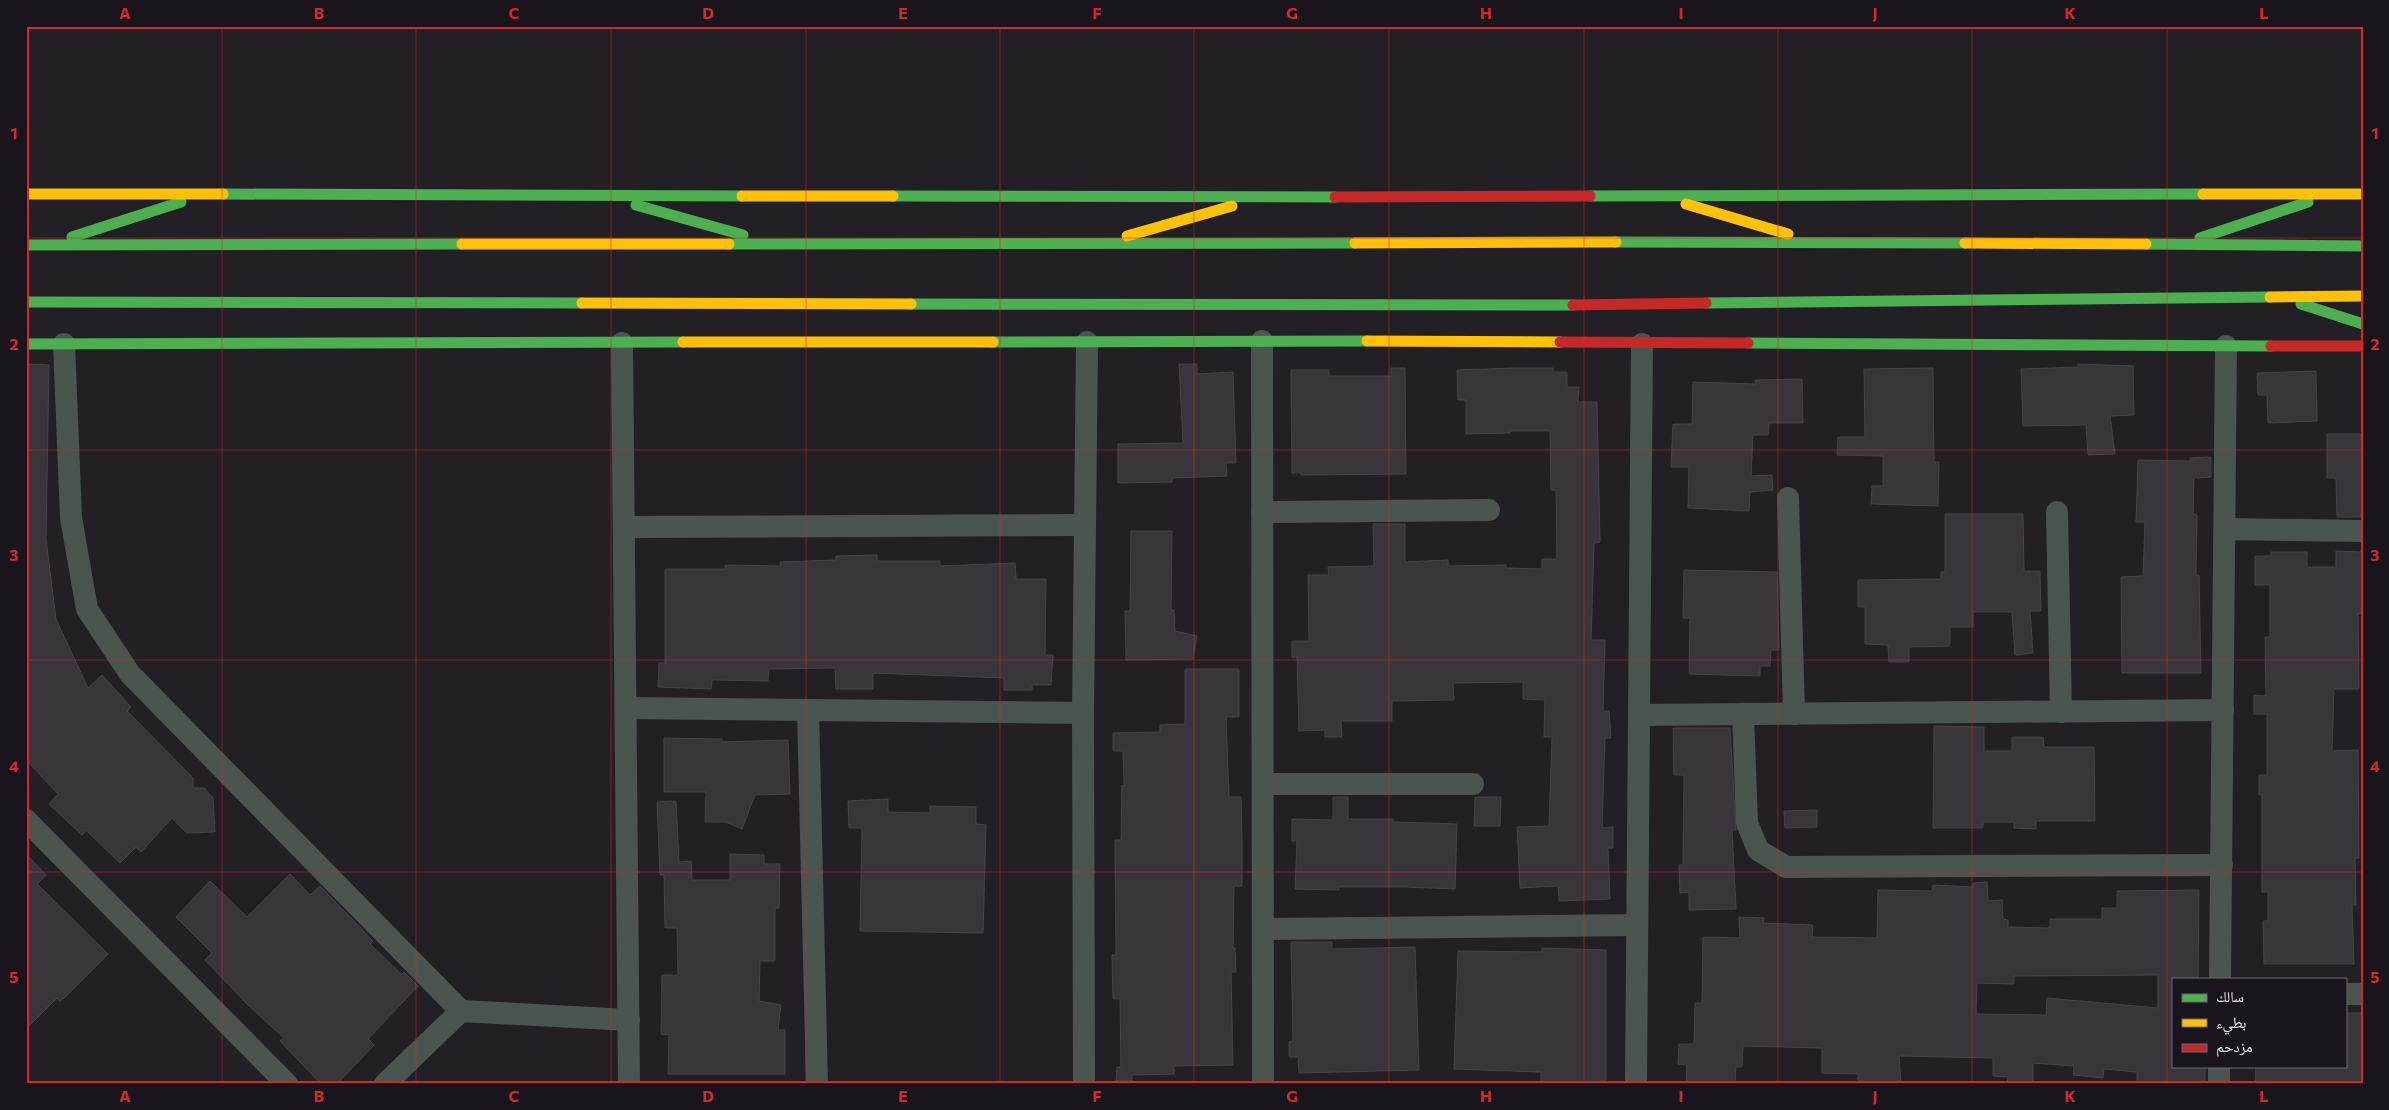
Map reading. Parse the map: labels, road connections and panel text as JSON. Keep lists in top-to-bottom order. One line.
{"legend":["سالك","بطيء","مزدحم"],"grid":{"columns":["A","B","C","D","E","F","G","H","I","J","K","L"],"rows":["1","2","3","4","5"]}}
